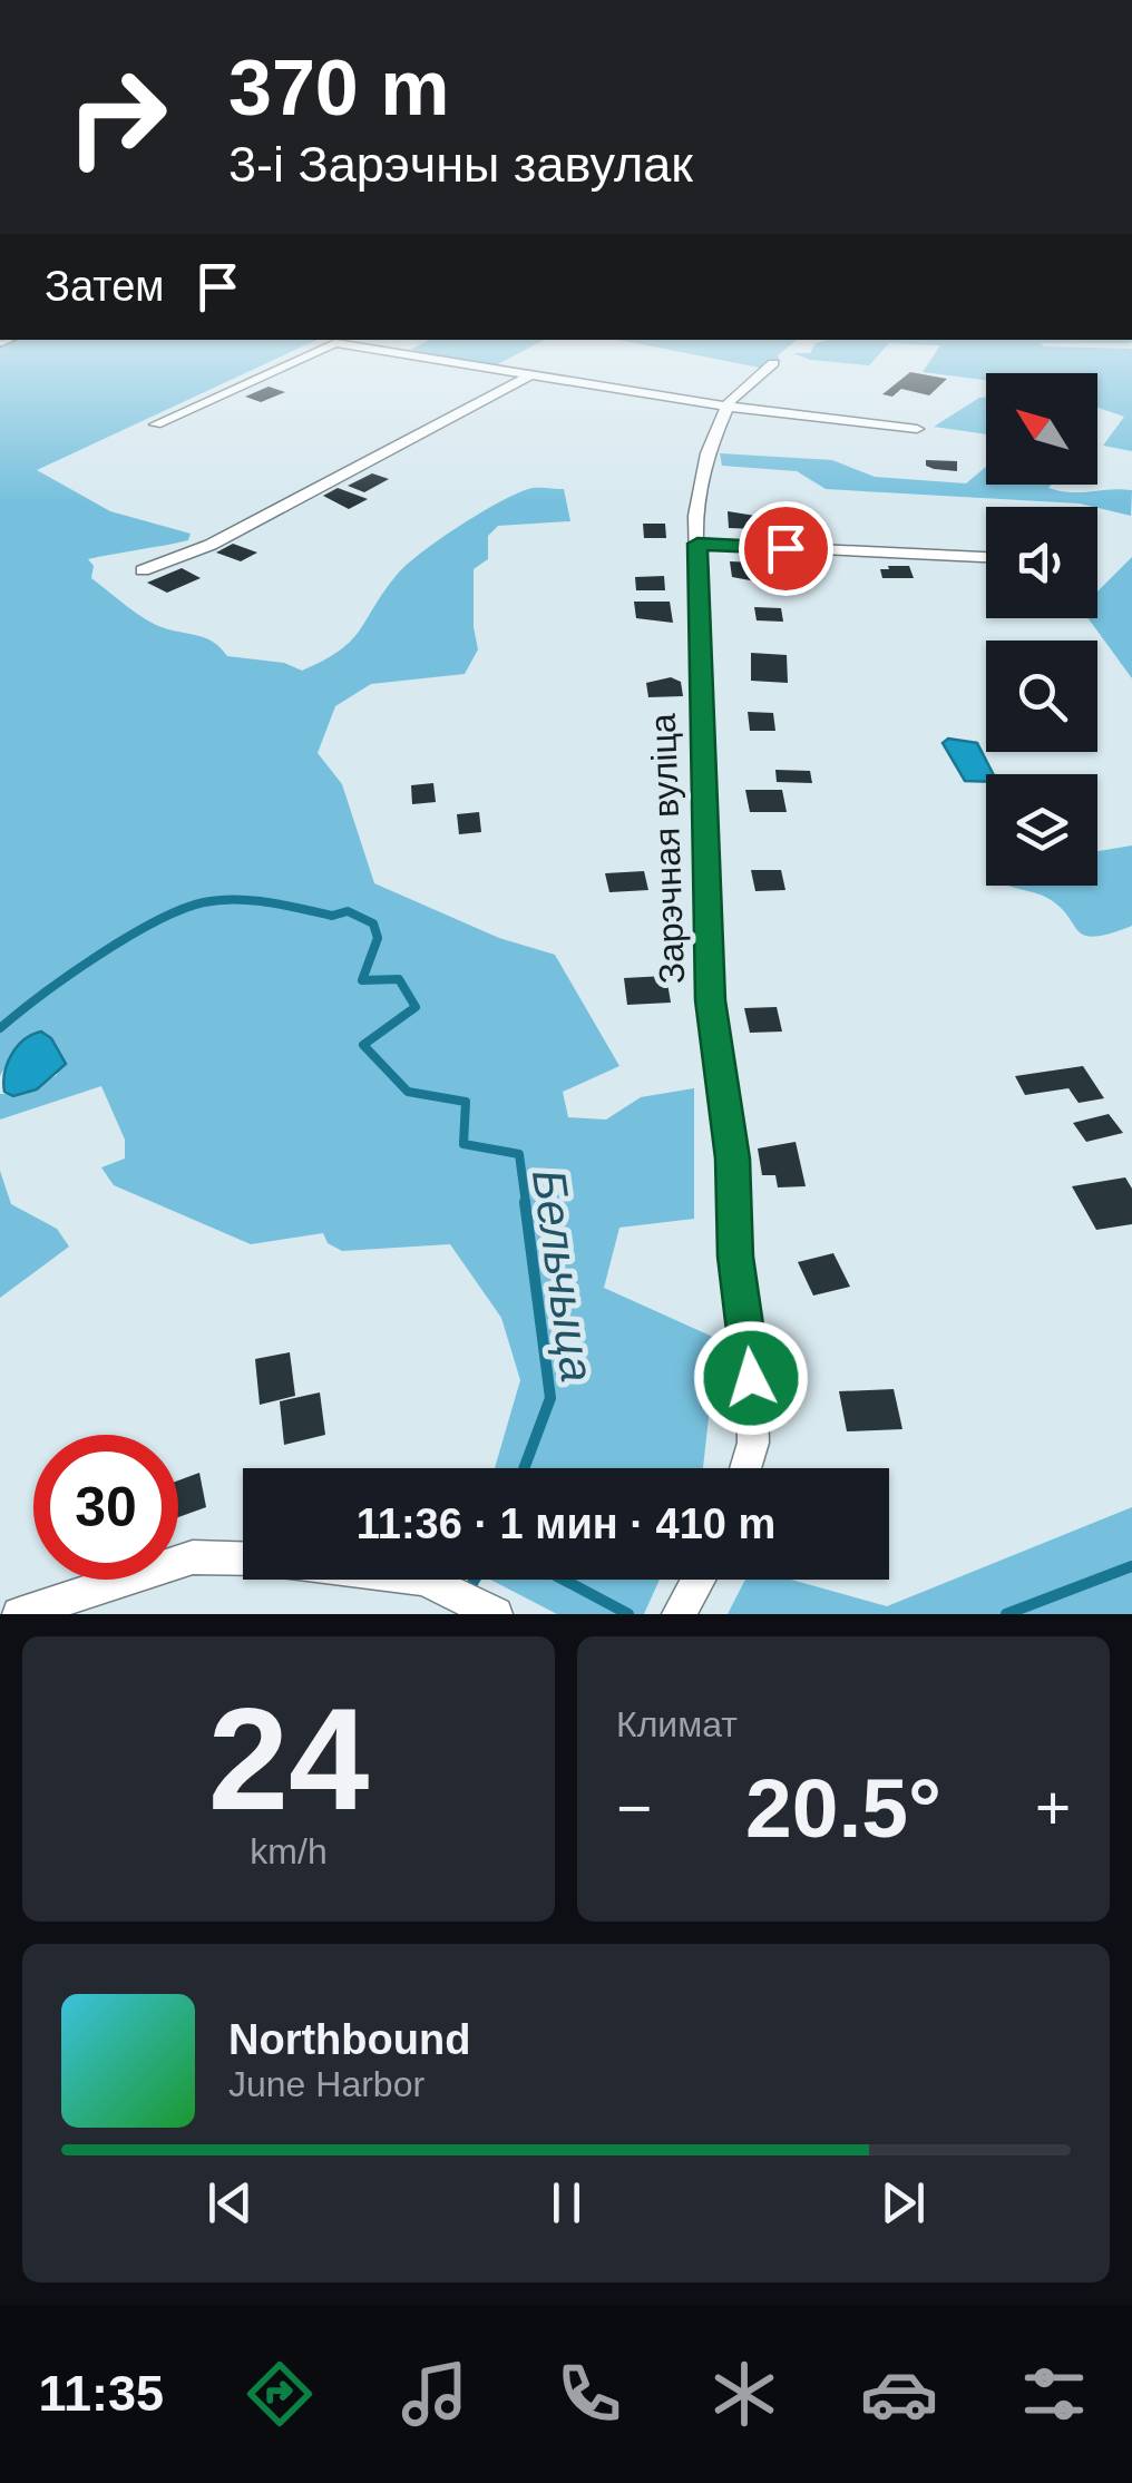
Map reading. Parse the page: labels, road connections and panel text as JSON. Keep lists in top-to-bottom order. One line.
{"streets":{"street":["Зарэчная вуліца"]},"water":["Бельчыца"],"north":"top left","page":{"turn":["370 m","3-і Зарэчны завулак"],"then":"Затем","limit":"30","trip":"11:36 · 1 мин · 410 m","tile":[["24","km/h"],"Климат"],"heat":["−","20.5°","+"],"song":["Northbound","June Harbor"],"tabs":"11:35"}}
